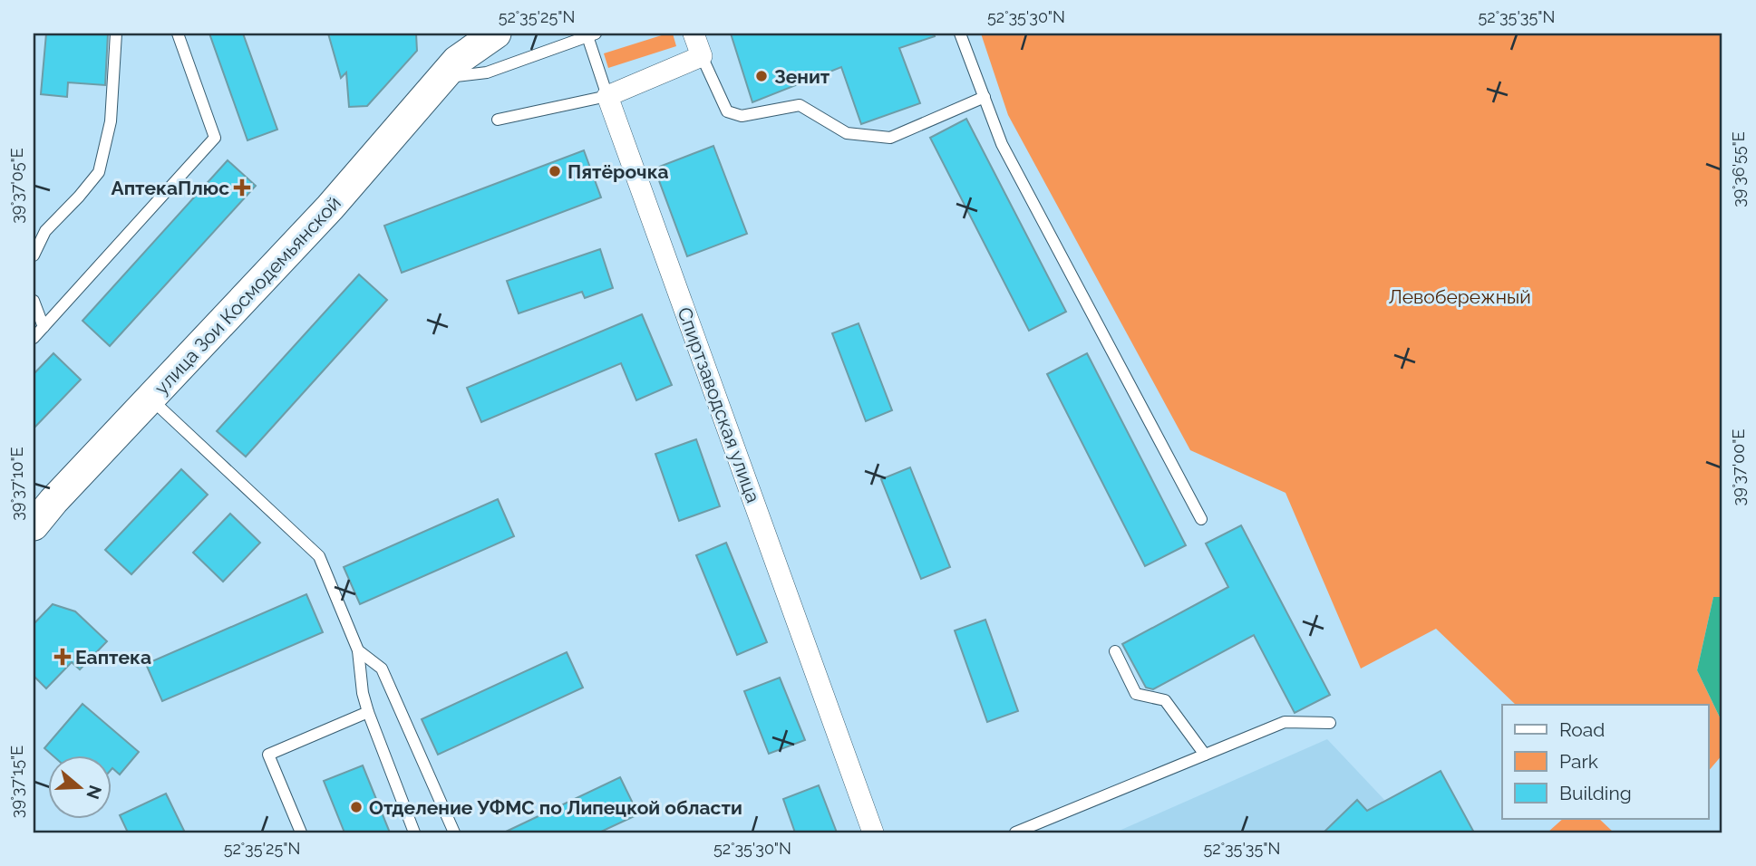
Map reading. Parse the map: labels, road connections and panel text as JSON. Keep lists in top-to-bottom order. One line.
{"streets":{"main road":["улица Зои Космодемьянской"],"street":["Спиртзаводская улица"]},"parks":["Левобережный"],"places":{"other":["Зенит","Пятёрочка","Отделение УФМС по Липецкой области"],"health":["АптекаПлюс","Еаптека"]},"legend":["Road","Park","Building"],"north":"right","coordinates":["52°35'25\"N","52°35'30\"N","52°35'35\"N","39°36'55\"E","39°37'05\"E","39°37'00\"E","39°37'10\"E","39°37'15\"E"]}
